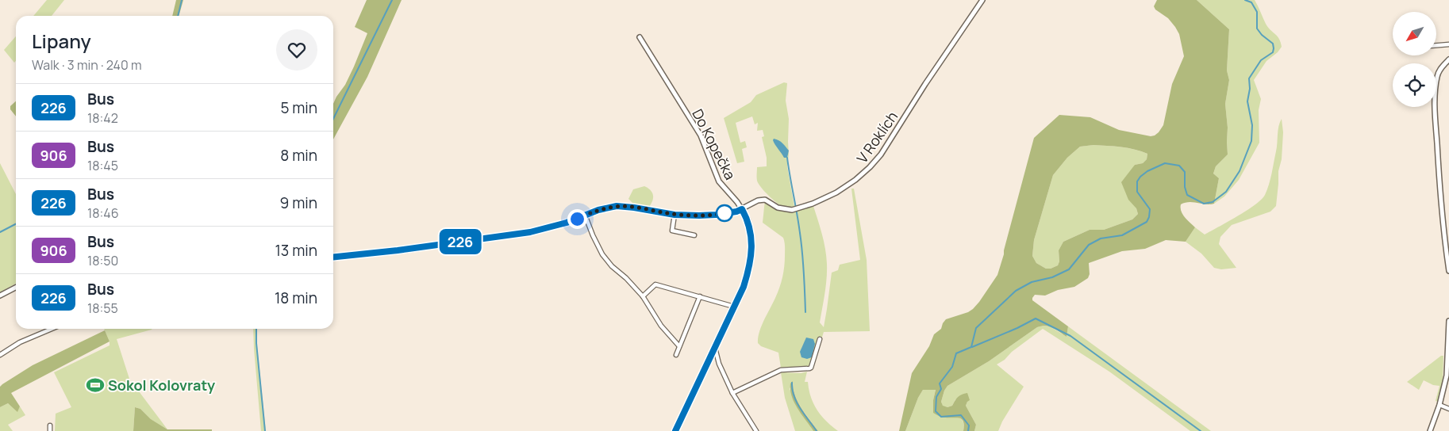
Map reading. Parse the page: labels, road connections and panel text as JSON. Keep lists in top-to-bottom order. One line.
{"streets":{"street":["V Roklích","Do Kopečka"]},"crossings":[["V Roklích","Do Kopečka"]],"places":{"sports":["Sokol Kolovraty"]},"lines":["bus line 226"],"north":"bottom left","page":{"on_map":"226","heading":["Lipany","Walk · 3 min · 240 m"],"list":[{"mark":"226","name":"Bus","note":"18:42","value":"5 min"},{"mark":"906","name":"Bus","note":"18:45","value":"8 min"},{"mark":"226","name":"Bus","note":"18:46","value":"9 min"},{"mark":"906","name":"Bus","note":"18:50","value":"13 min"},{"mark":"226","name":"Bus","note":"18:55","value":"18 min"}]}}
